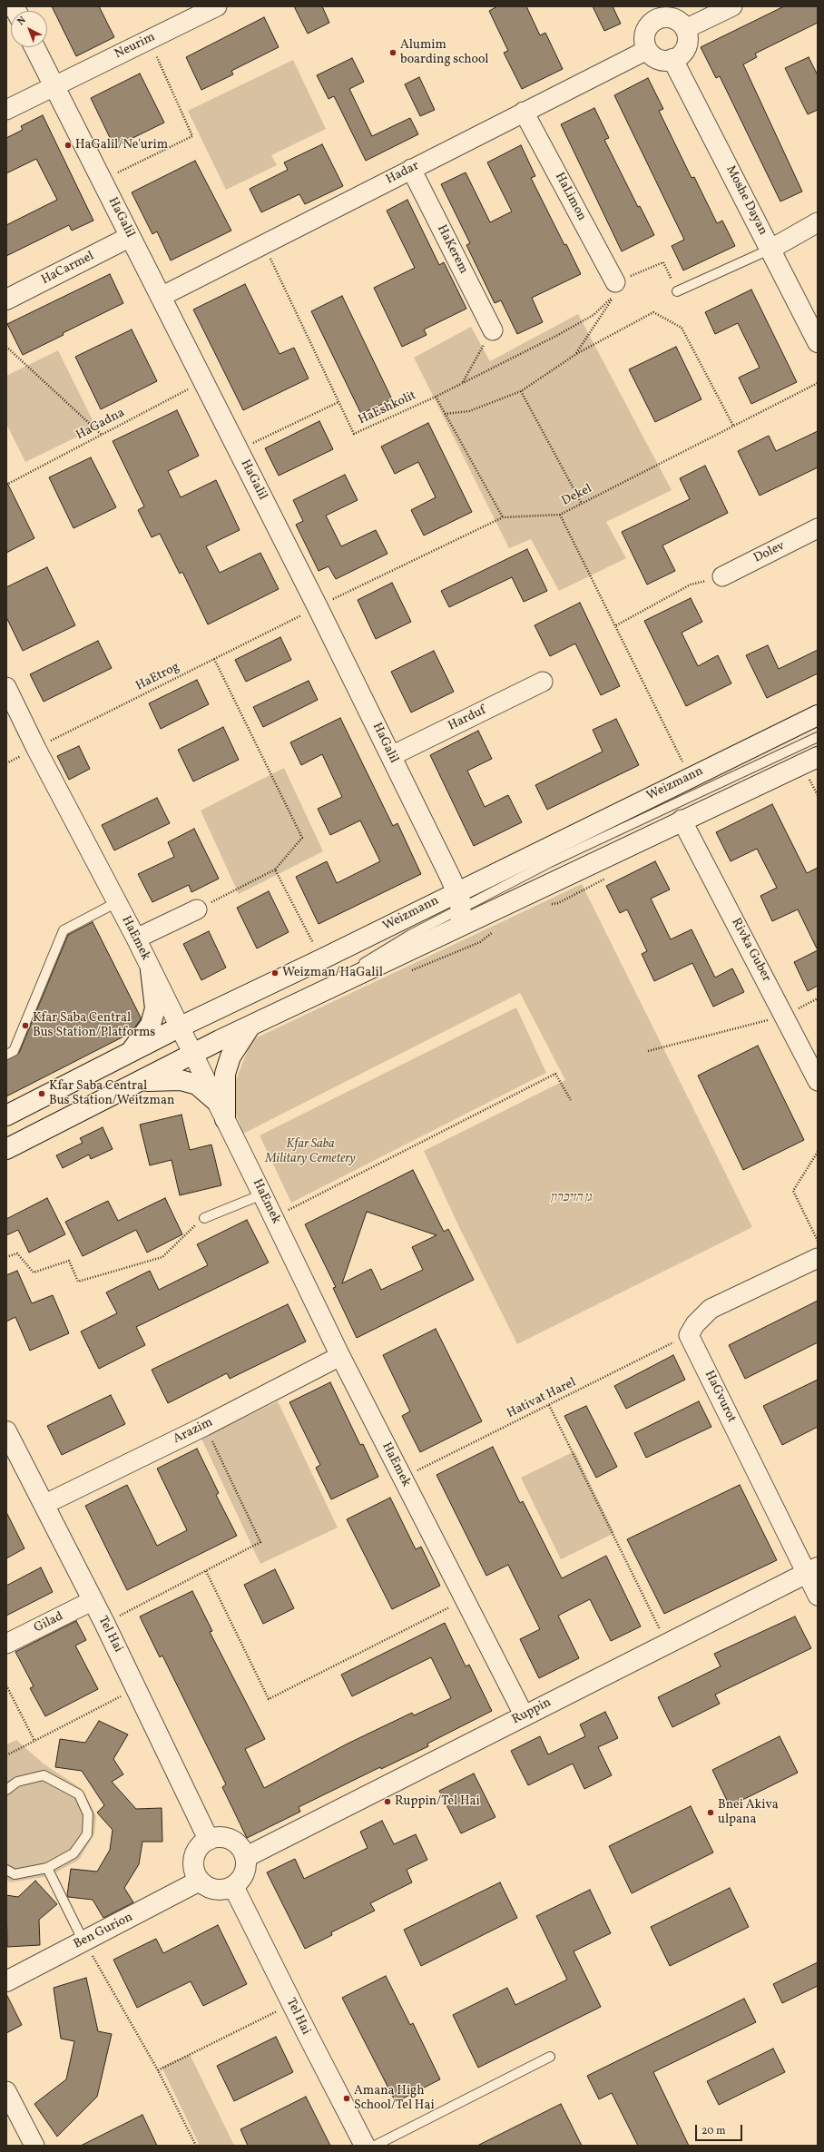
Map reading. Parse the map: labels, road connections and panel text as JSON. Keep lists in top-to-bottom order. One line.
{"streets":{"street":["Neurim","Hadar","HaLimon","Moshe Dayan","HaGalil","HaKerem","HaCarmel","Dolev","Harduf","Weizmann","HaEmek","Rivka Guber","HaGvurot","Arazim","Gilad","Tel Hai","Ruppin","Ben Gurion"],"path":["HaEshkolit","HaGadna","Dekel","HaEtrog","Hativat Harel"]},"crossings":[["Neurim","HaGalil"],["Hadar","HaLimon"],["Hadar","Moshe Dayan"],["Hadar","HaGalil"],["Hadar","HaKerem"],["Hadar","HaEshkolit"],["HaGalil","HaCarmel"],["HaGalil","HaGadna"],["HaGalil","Dekel"],["HaGalil","HaEtrog"],["HaGalil","Harduf"],["HaGalil","Weizmann"],["HaEshkolit","Dekel"],["Dekel","HaEtrog"],["HaEtrog","HaEmek"],["Weizmann","HaEmek"],["Weizmann","Rivka Guber"],["HaEmek","Hativat Harel"],["HaEmek","Arazim"],["HaEmek","Ruppin"],["HaGvurot","Hativat Harel"],["HaGvurot","Ruppin"],["Arazim","Tel Hai"],["Gilad","Tel Hai"],["Tel Hai","Ruppin"],["Tel Hai","Ben Gurion"],["Ruppin","Ben Gurion"]],"parks":["Kfar Saba Military Cemetery","גן הזיכרון"],"places":["Alumim boarding school","HaGalil/Ne'urim","Weizman/HaGalil","Kfar Saba Central Bus Station/Platforms","Kfar Saba Central Bus Station/Weitzman","Ruppin/Tel Hai","Bnei Akiva ulpana","Amana High School/Tel Hai"],"scale_bar":"20 m","north":"top left"}
